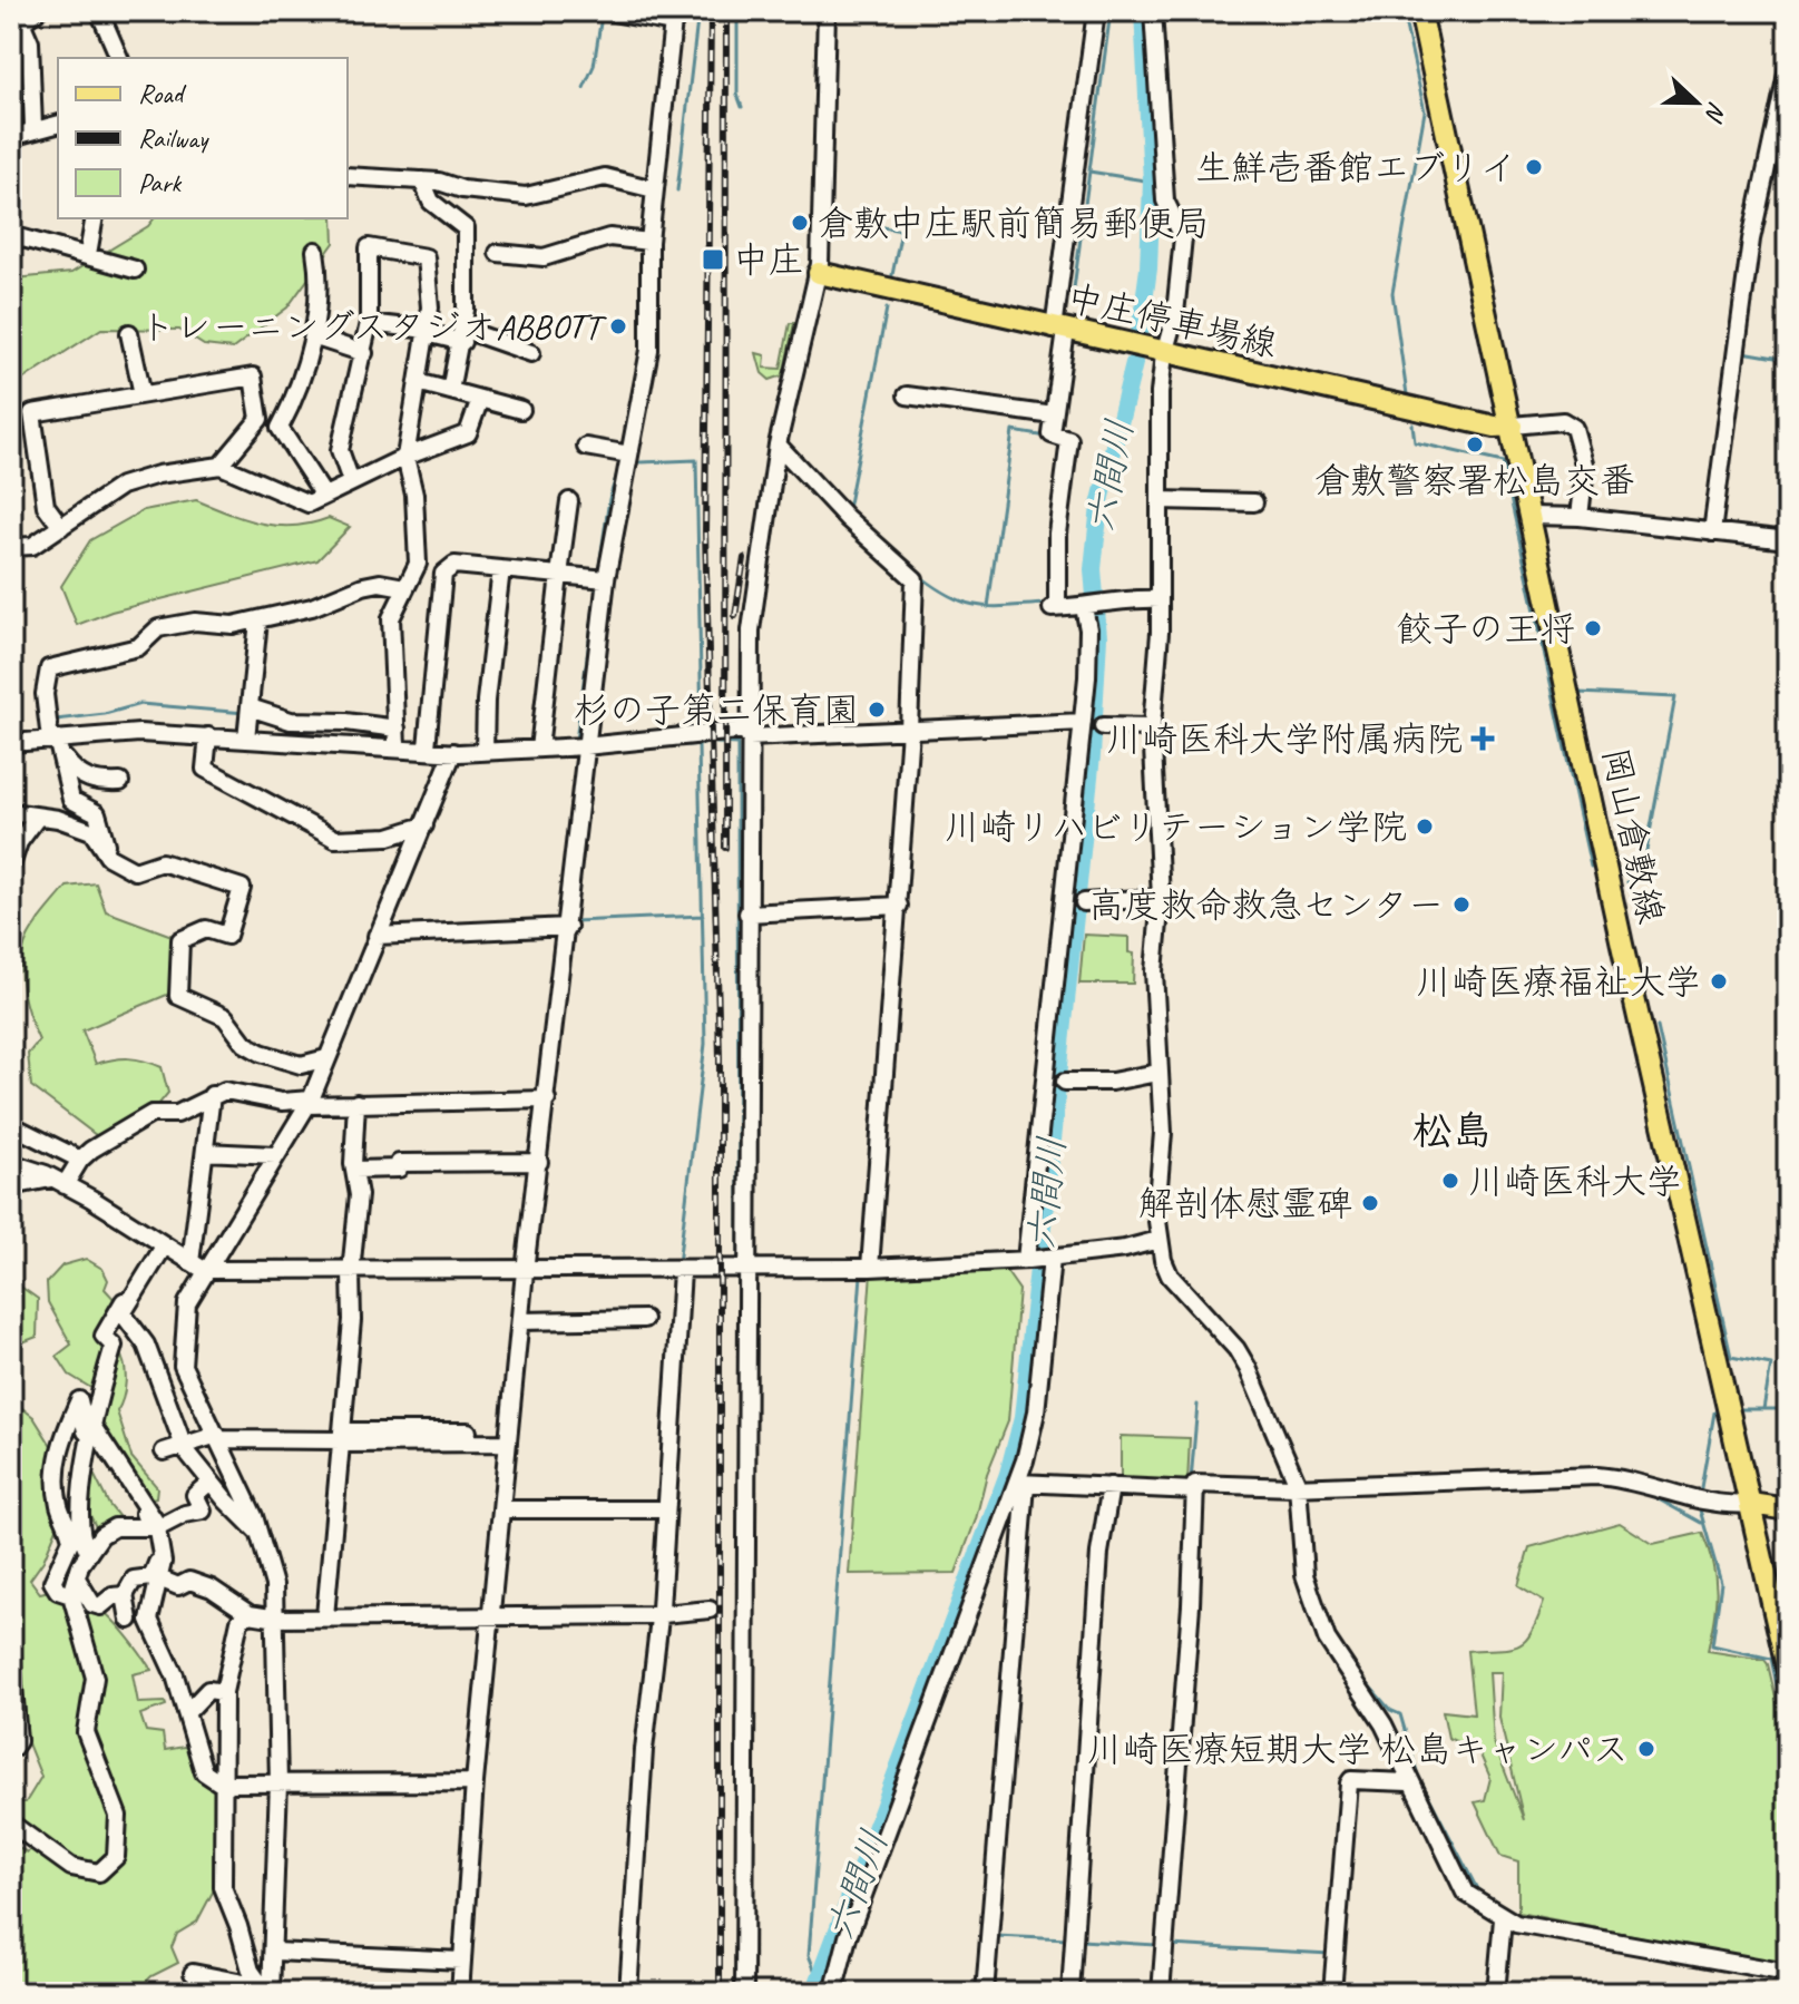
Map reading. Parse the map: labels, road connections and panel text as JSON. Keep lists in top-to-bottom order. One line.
{"streets":{"main road":["中庄停車場線","岡山倉敷線"]},"crossings":[["中庄停車場線","岡山倉敷線"]],"districts":["松島"],"water":["六間川"],"places":{"other":["生鮮壱番館エブリイ","倉敷中庄駅前簡易郵便局","トレーニングスタジオABBOTT","倉敷警察署松島交番","餃子の王将","杉の子第二保育園","川崎リハビリテーション学院","高度救命救急センター","川崎医療福祉大学","川崎医科大学","解剖体慰霊碑","川崎医療短期大学 松島キャンパス"],"transit":["中庄"],"health":["川崎医科大学附属病院"]},"legend":["Road","Railway","Park"],"north":"right"}
